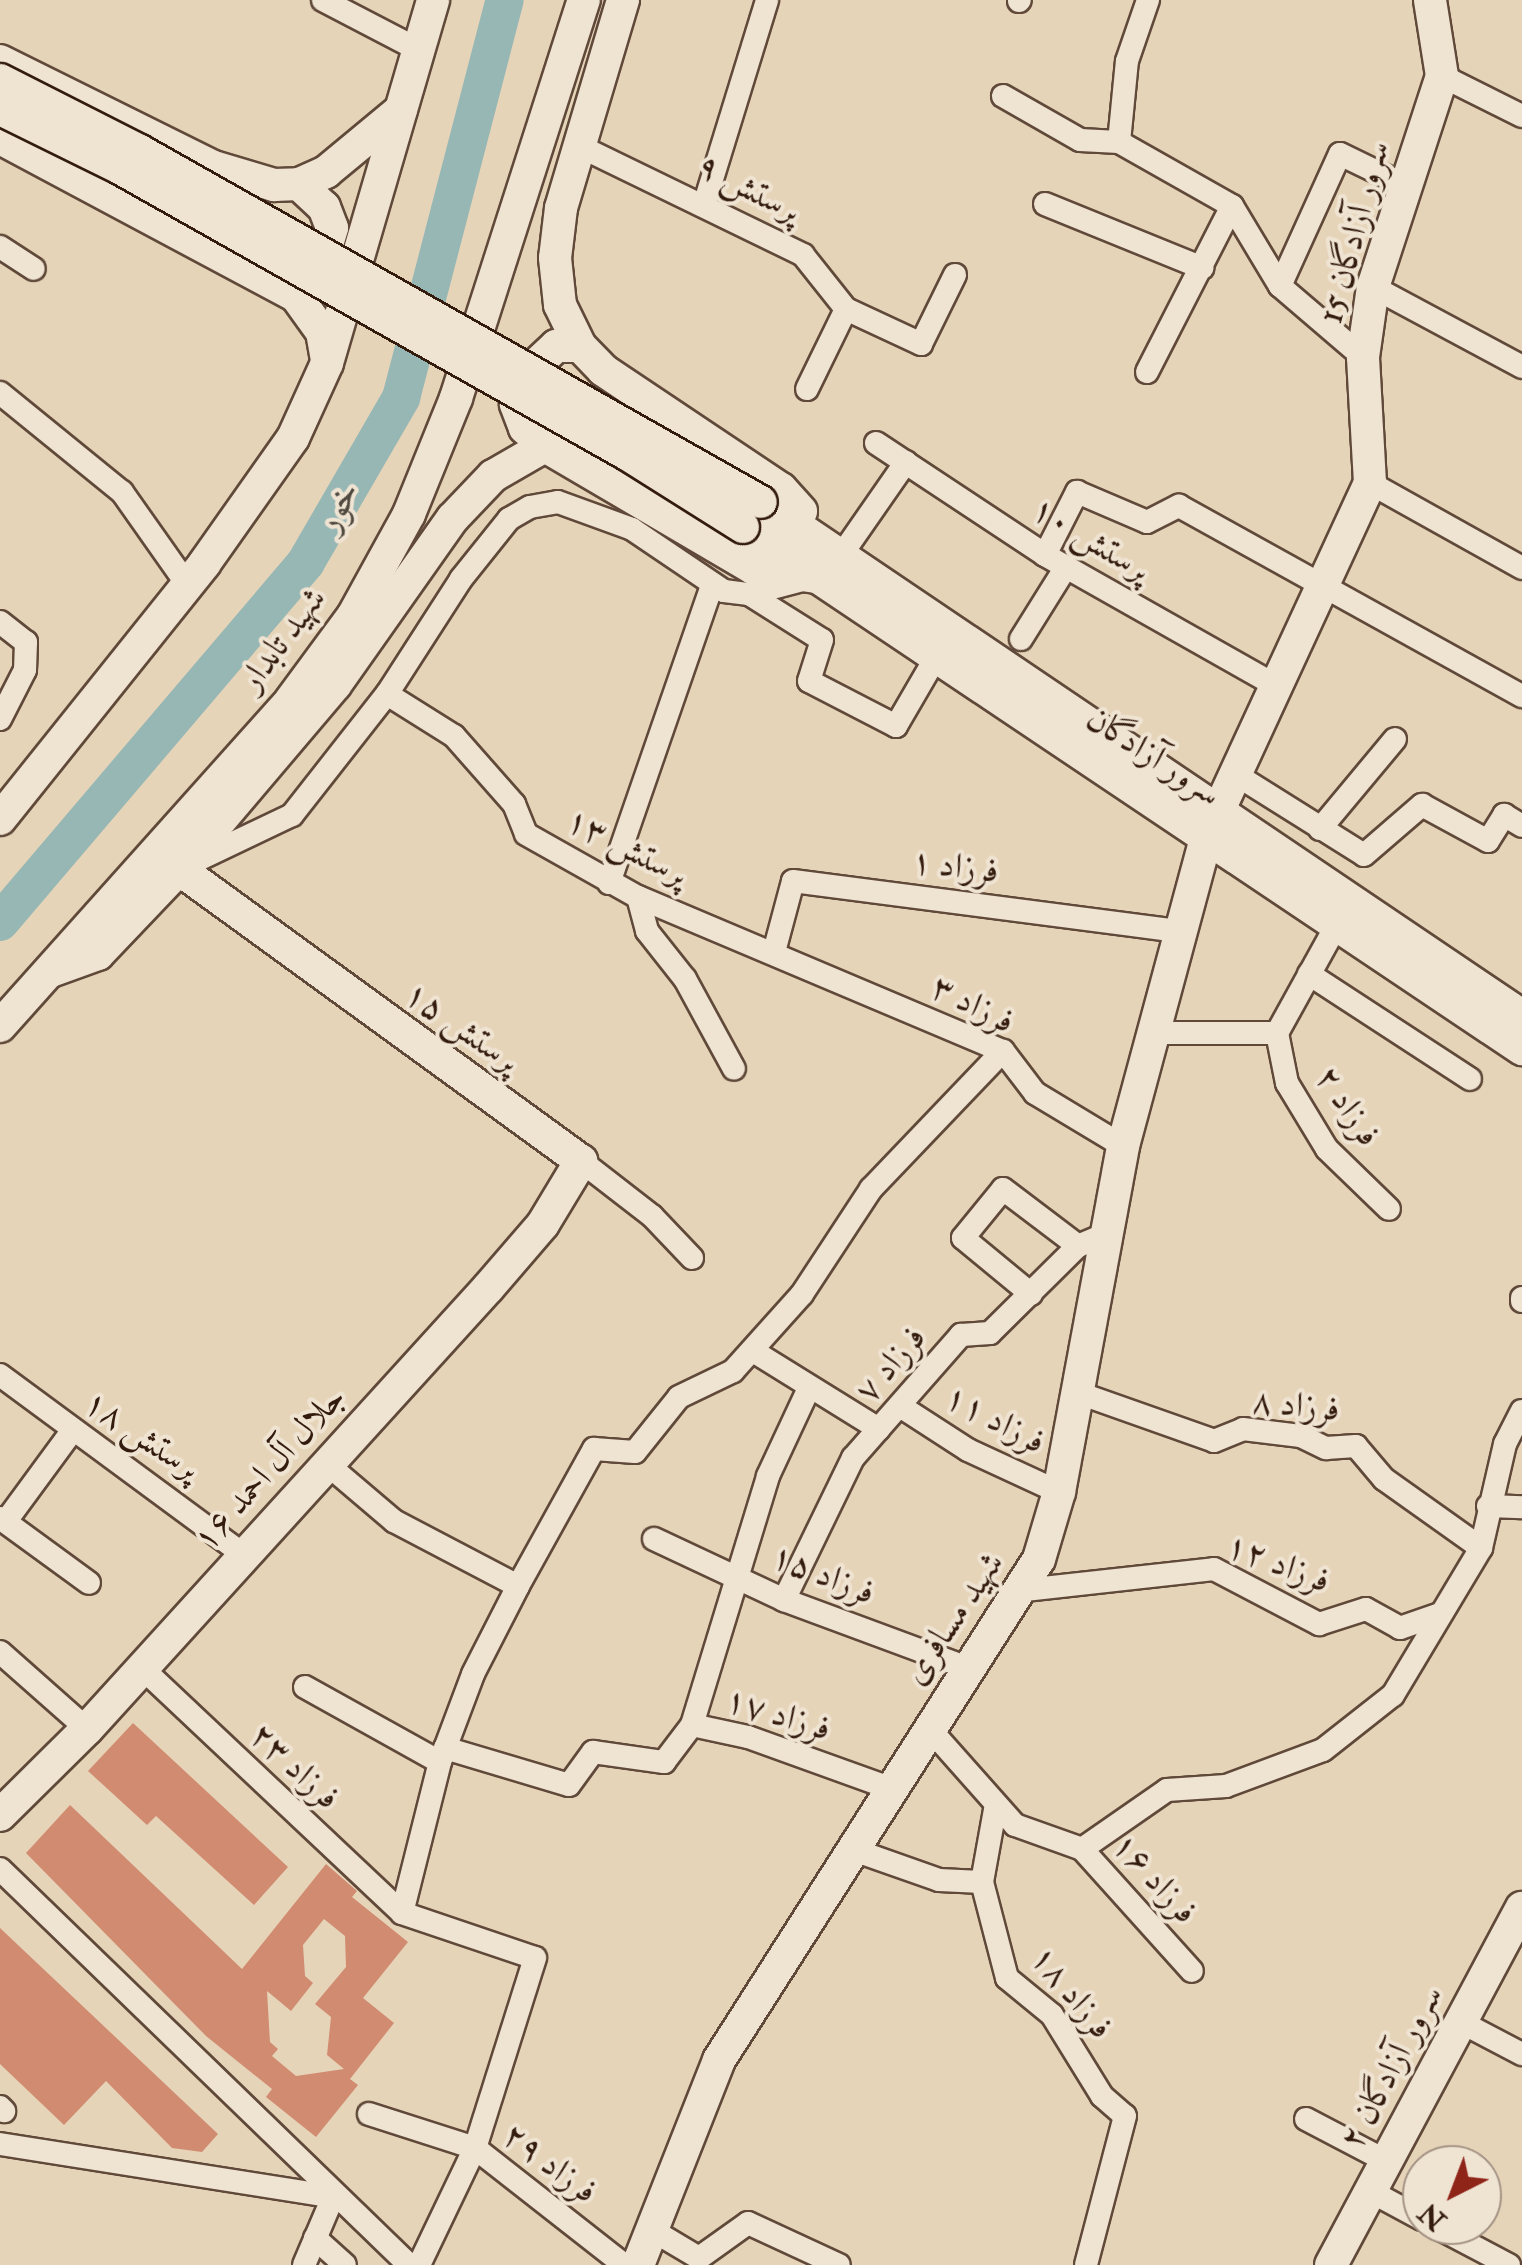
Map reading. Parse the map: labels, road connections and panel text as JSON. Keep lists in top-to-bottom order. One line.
{"streets":{"main road":["سرور آزادگان 15","شهید تابدار","سرور آزادگان","پرستش ۱۵","جلال آل احمد ۱۶","شهید مسافری","سرور آزادگان ۲"],"street":["پرستش ۹","پرستش ۱۰","پرستش ۱۳","فرزاد ۱","فرزاد ۳","فرزاد ۲","فرزاد ۷","فرزاد ۸","فرزاد ۱۱","پرستش ۱۸","فرزاد ۱۲","فرزاد ۱۵","فرزاد ۱۷","فرزاد ۲۳","فرزاد ۱۶","فرزاد ۱۸","فرزاد ۲۹"]},"crossings":[["سرور آزادگان 15","پرستش ۱۰"],["سرور آزادگان 15","سرور آزادگان"],["سرور آزادگان 15","شهید مسافری"],["سرور آزادگان","شهید مسافری"],["پرستش ۱۳","فرزاد ۱"],["پرستش ۱۳","فرزاد ۳"],["فرزاد ۱","فرزاد ۳"],["فرزاد ۱","شهید مسافری"],["فرزاد ۳","شهید مسافری"],["پرستش ۱۵","جلال آل احمد ۱۶"],["فرزاد ۷","فرزاد ۱۱"],["فرزاد ۷","فرزاد ۱۵"],["فرزاد ۷","شهید مسافری"],["فرزاد ۸","شهید مسافری"],["فرزاد ۱۱","شهید مسافری"],["پرستش ۱۸","جلال آل احمد ۱۶"],["جلال آل احمد ۱۶","فرزاد ۲۳"],["فرزاد ۱۲","شهید مسافری"],["فرزاد ۱۵","شهید مسافری"],["شهید مسافری","فرزاد ۱۷"],["شهید مسافری","فرزاد ۱۶"],["فرزاد ۲۳","فرزاد ۲۹"]],"water":["خور"],"north":"bottom left"}
